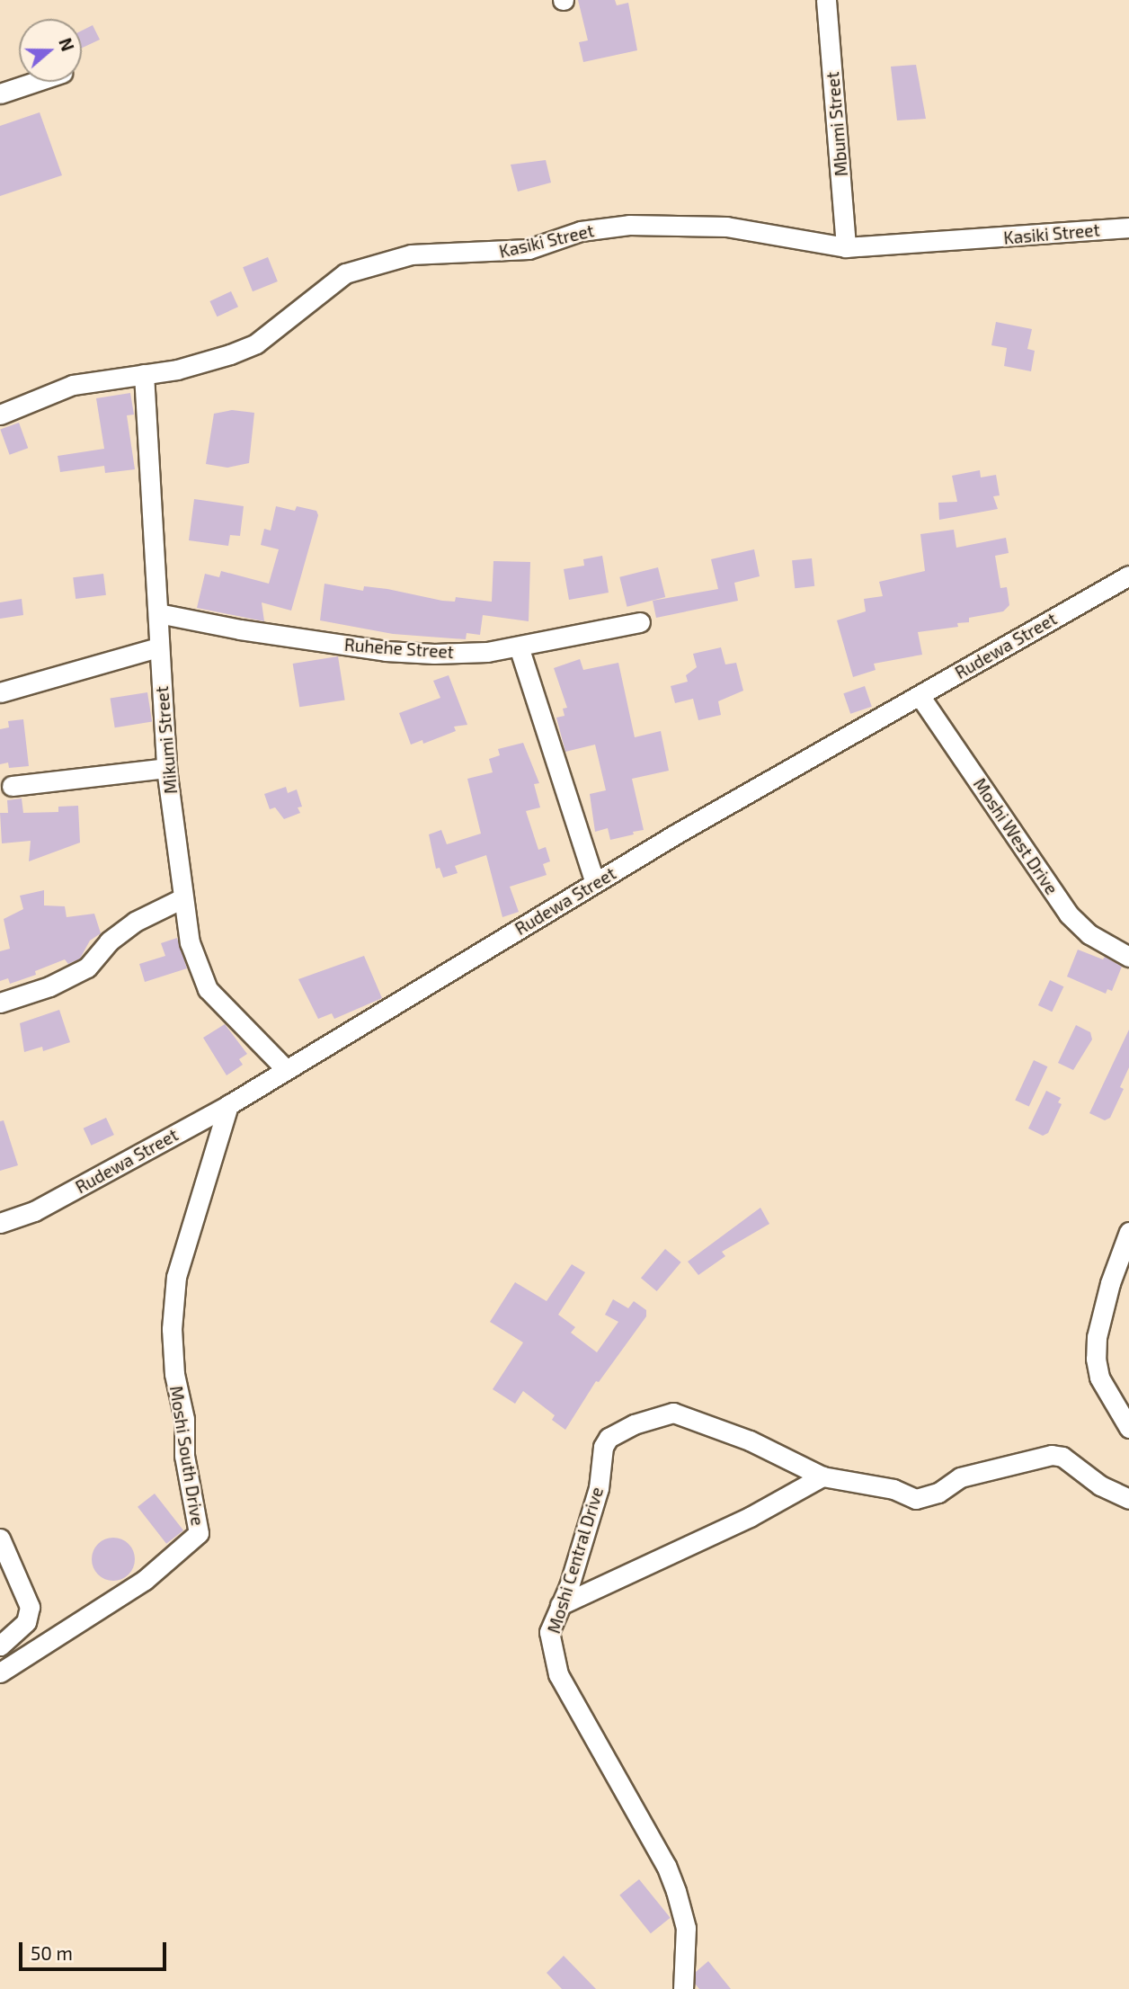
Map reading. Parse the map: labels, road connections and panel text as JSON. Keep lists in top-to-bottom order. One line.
{"streets":{"street":["Mbumi Street","Kasiki Street","Rudewa Street","Ruhehe Street","Mikumi Street","Moshi West Drive","Moshi South Drive","Moshi Central Drive"]},"crossings":[["Mbumi Street","Kasiki Street"],["Kasiki Street","Mikumi Street"],["Rudewa Street","Mikumi Street"],["Rudewa Street","Moshi West Drive"],["Rudewa Street","Moshi South Drive"],["Ruhehe Street","Mikumi Street"]],"scale_bar":"50 m","north":"right"}
